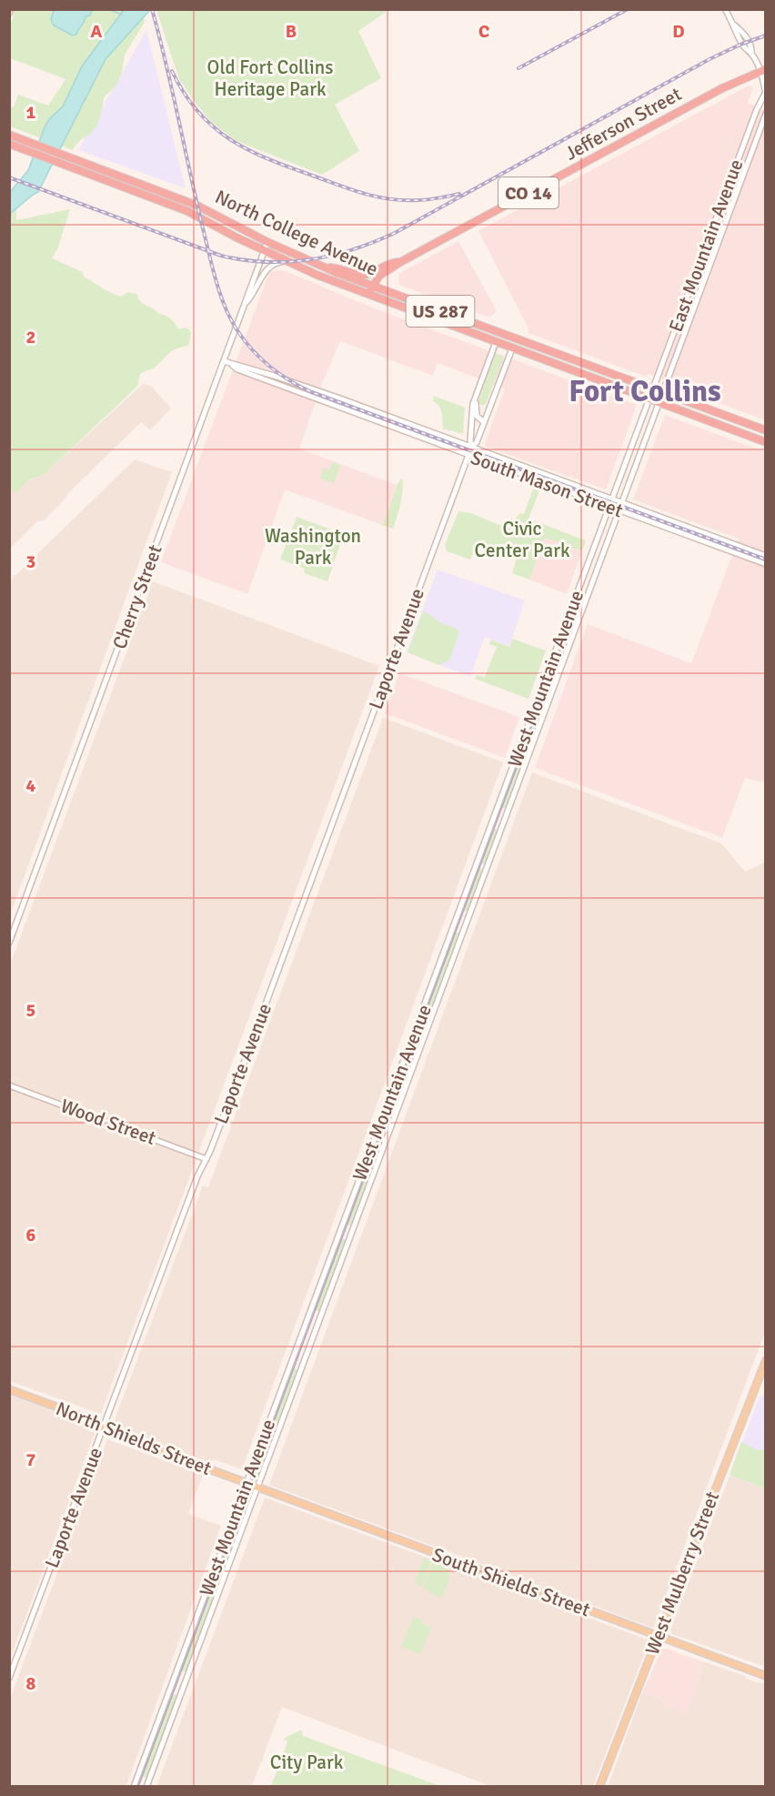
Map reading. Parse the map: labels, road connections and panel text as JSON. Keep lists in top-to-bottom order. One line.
{"streets":{"highway":["Jefferson Street","CO 14","North College Avenue","US 287"],"main road":["North Shields Street","West Mulberry Street","South Shields Street"],"street":["East Mountain Avenue","South Mason Street","Cherry Street","Laporte Avenue","West Mountain Avenue","Wood Street"]},"crossings":[["Jefferson Street","CO 14"],["Jefferson Street","North College Avenue"],["Jefferson Street","East Mountain Avenue"],["CO 14","North College Avenue"],["North College Avenue","East Mountain Avenue"],["North College Avenue","US 287"],["North College Avenue","Cherry Street"],["North College Avenue","Laporte Avenue"],["North College Avenue","West Mountain Avenue"],["East Mountain Avenue","US 287"],["East Mountain Avenue","West Mountain Avenue"],["US 287","West Mountain Avenue"],["South Mason Street","Laporte Avenue"],["South Mason Street","West Mountain Avenue"],["Laporte Avenue","Wood Street"],["Laporte Avenue","North Shields Street"],["West Mountain Avenue","North Shields Street"],["West Mountain Avenue","South Shields Street"],["North Shields Street","South Shields Street"],["West Mulberry Street","South Shields Street"]],"districts":["Fort Collins"],"parks":["Old Fort Collins Heritage Park","Civic Center Park","Washington Park","City Park"],"grid":{"columns":["A","B","C","D"],"rows":["1","2","3","4","5","6","7","8"]}}
